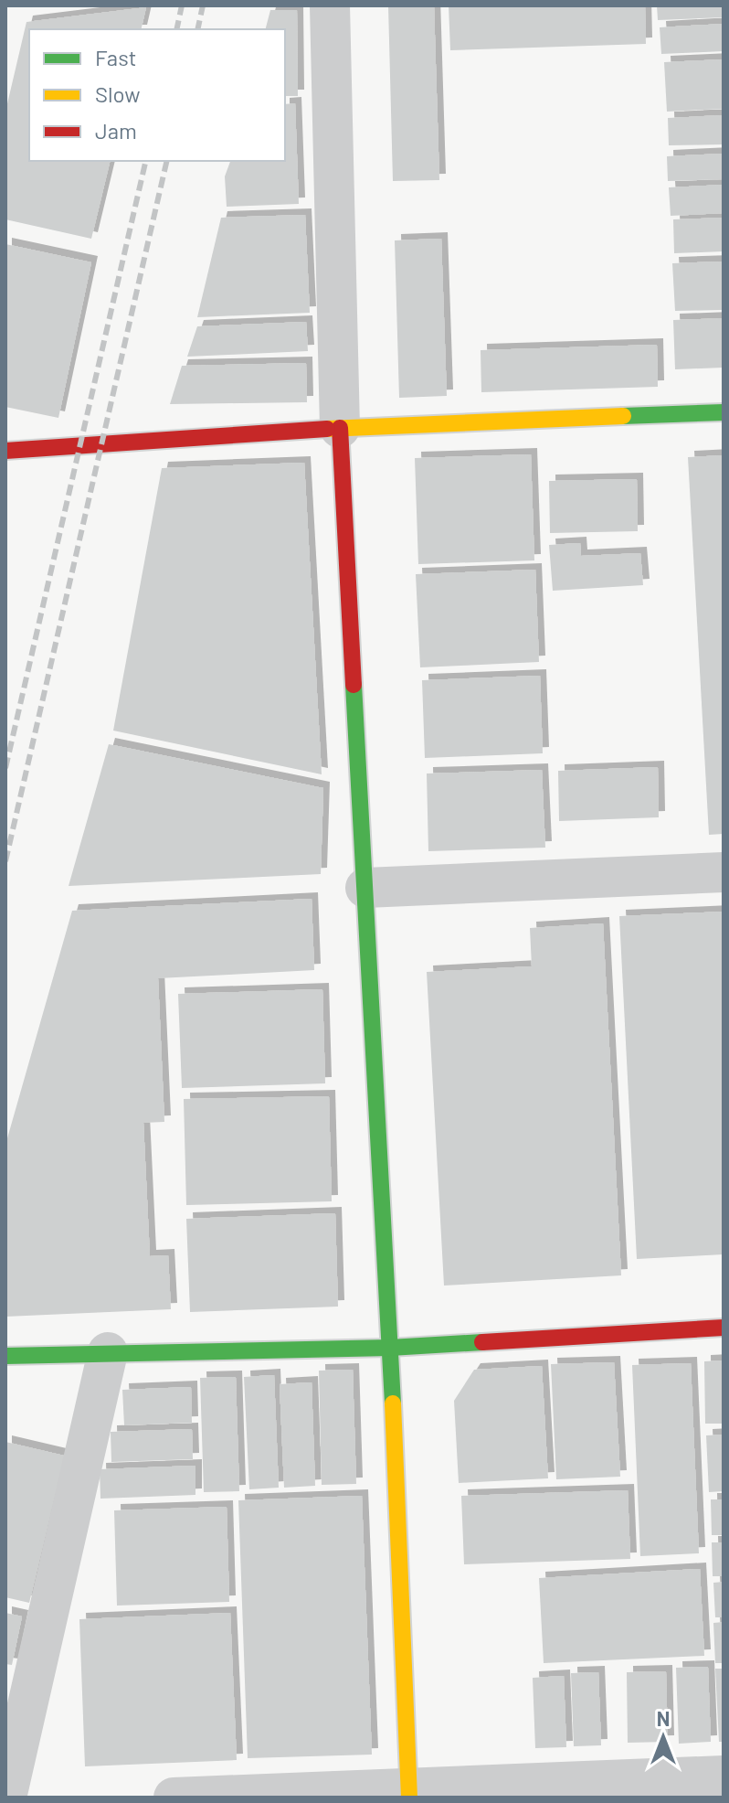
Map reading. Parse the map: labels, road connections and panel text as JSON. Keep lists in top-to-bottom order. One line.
{"legend":["Fast","Slow","Jam"],"north":"top"}
